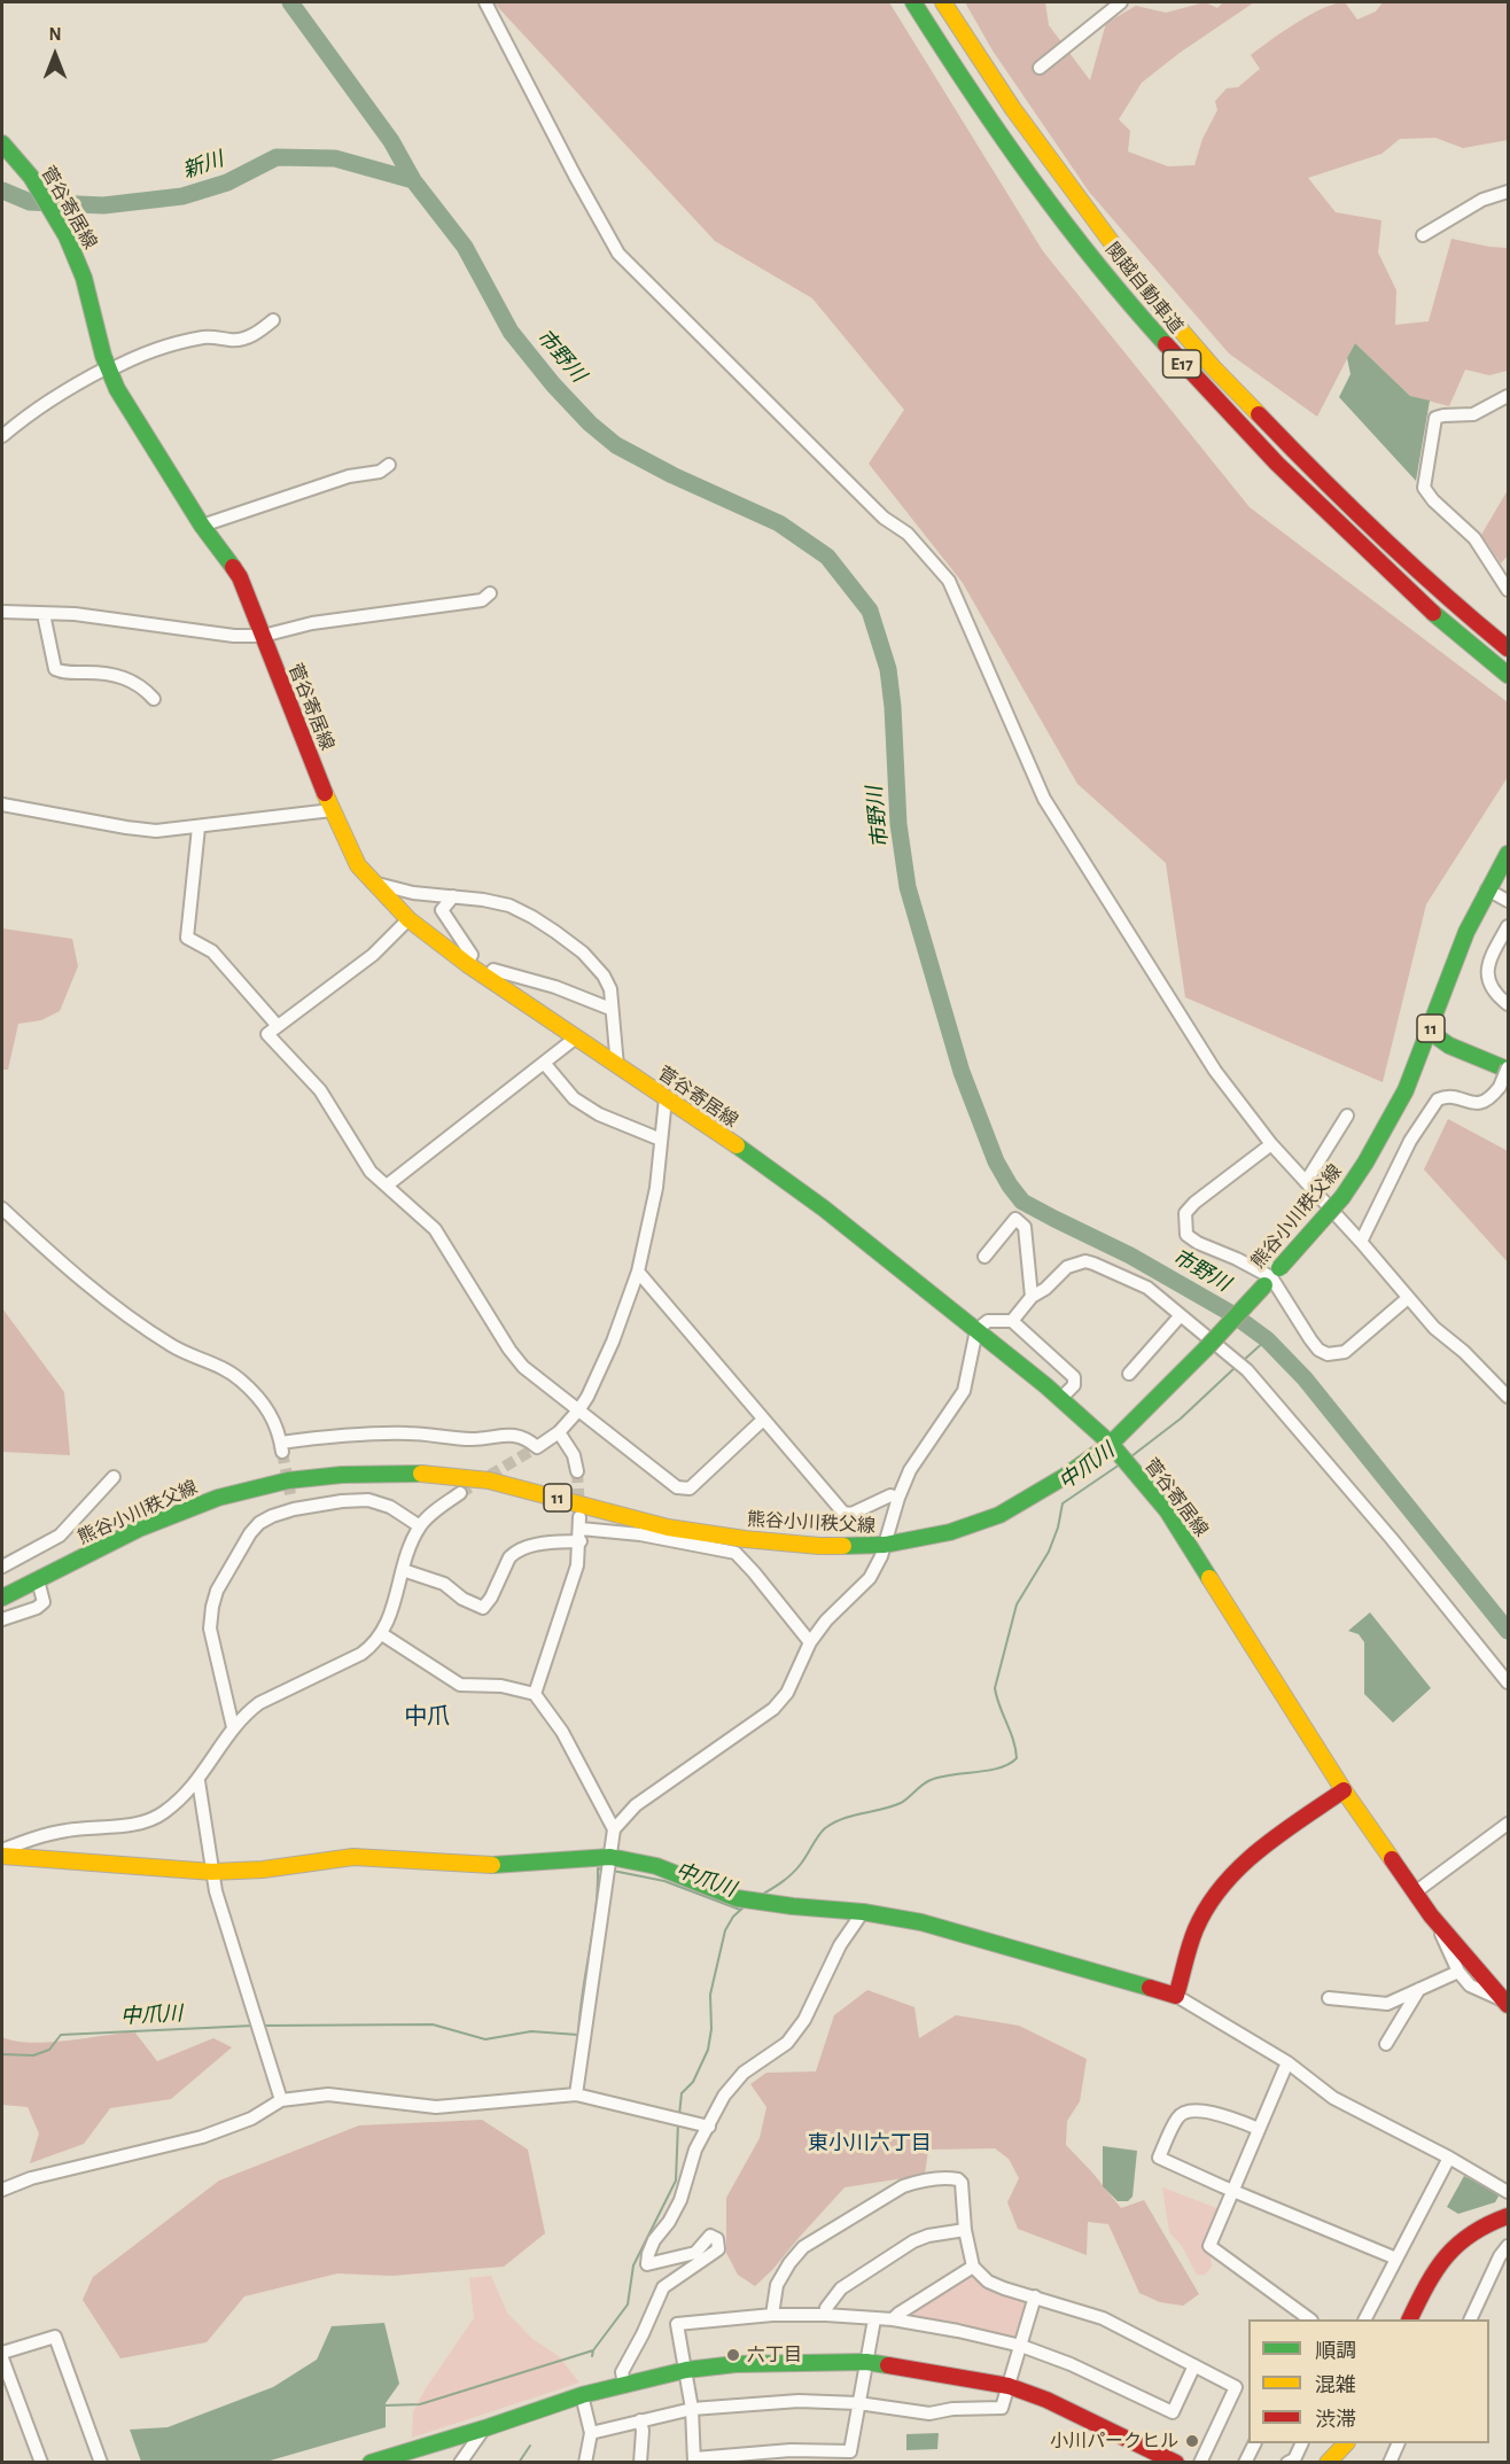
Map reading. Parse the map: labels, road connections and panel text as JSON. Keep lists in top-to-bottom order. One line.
{"streets":{"main road":["菅谷寄居線","関越自動車道","E17","11","熊谷小川秩父線"]},"crossings":[["菅谷寄居線","熊谷小川秩父線"]],"districts":["中爪","東小川六丁目"],"water":["新川","市野川","中爪川"],"places":["六丁目","小川パークヒル"],"legend":["順調","混雑","渋滞"],"north":"top"}
